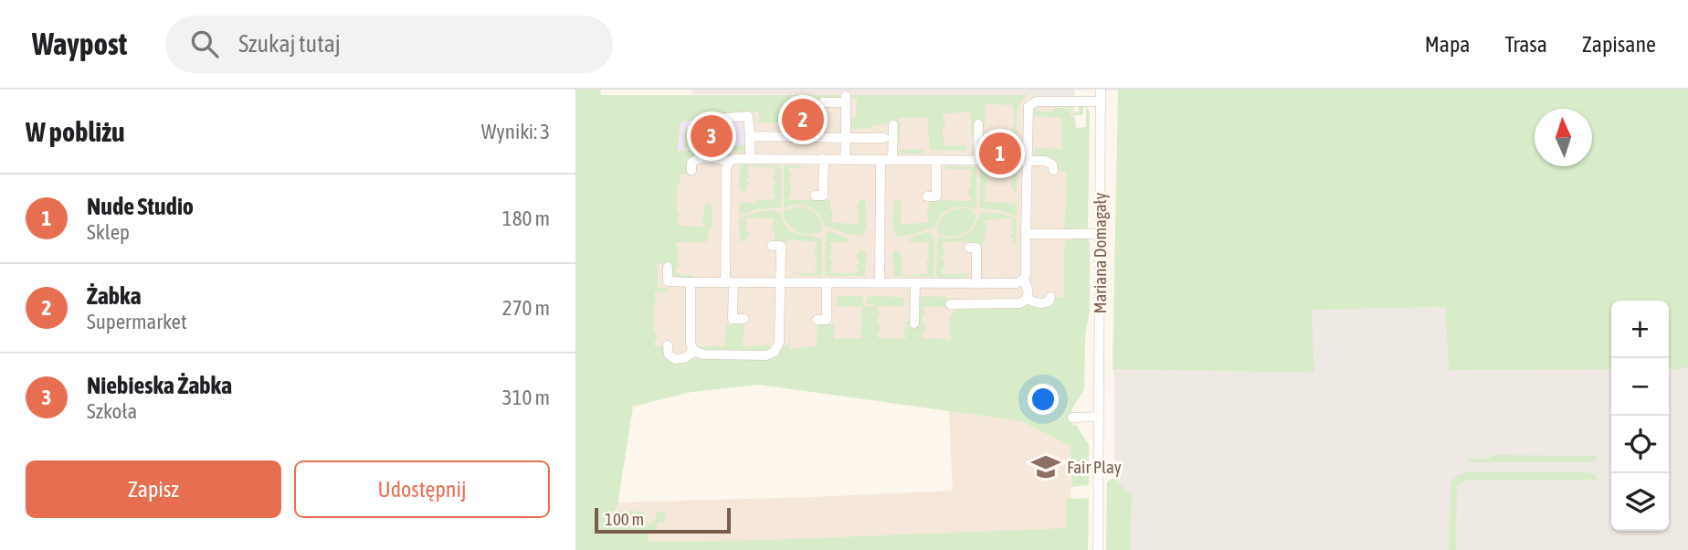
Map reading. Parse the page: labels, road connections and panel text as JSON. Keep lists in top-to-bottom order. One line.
{"streets":{"street":["Mariana Domagały"]},"places":{"school or university":["Fair Play"]},"scale_bar":"100 m","north":"top","page":{"header":"Waypost","search":"Szukaj tutaj","nav":["Mapa","Trasa","Zapisane"],"heading":["W pobliżu","Wyniki: 3"],"pins":["2","3","1"],"list":[{"mark":"1","name":"Nude Studio","note":"Sklep","value":"180 m"},{"mark":"2","name":"Żabka","note":"Supermarket","value":"270 m"},{"mark":"3","name":"Niebieska Żabka","note":"Szkoła","value":"310 m"}],"map_buttons":["+","−"],"buttons":["Zapisz","Udostępnij"],"scale":"100 m"}}
